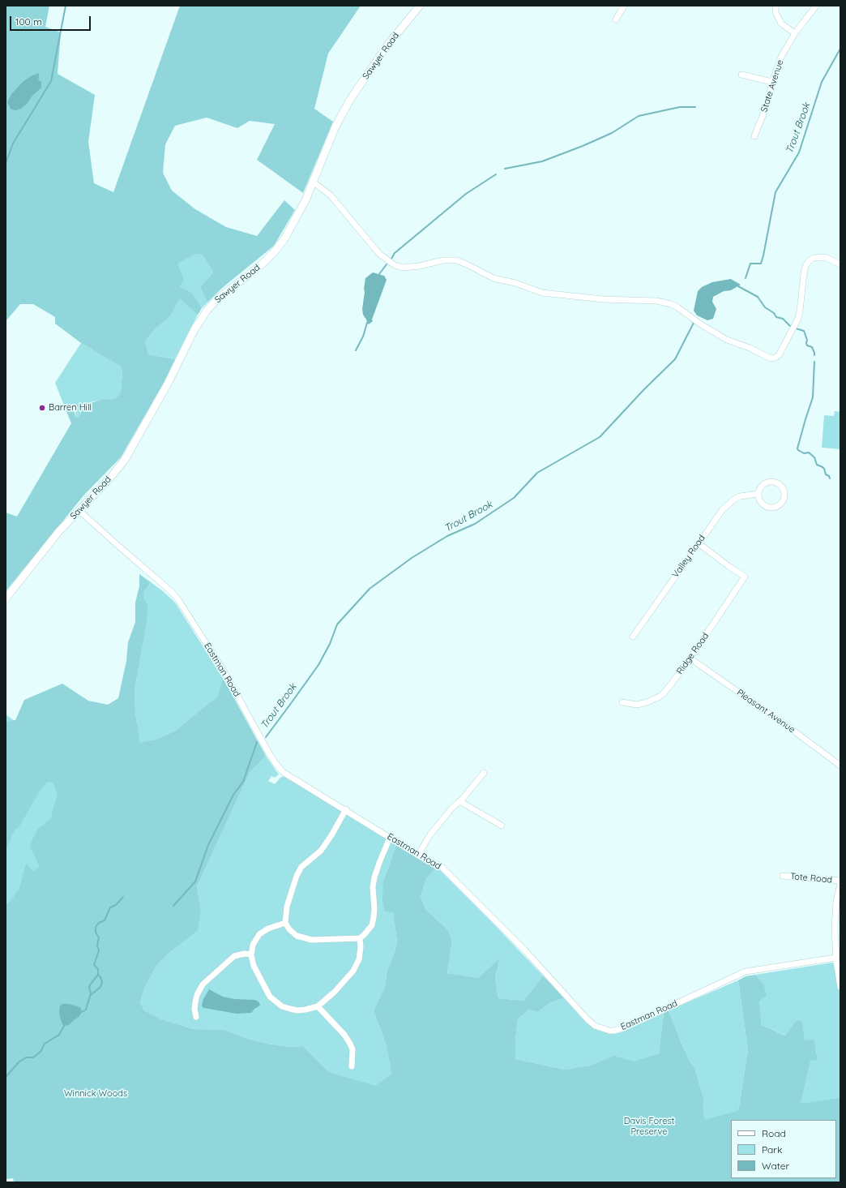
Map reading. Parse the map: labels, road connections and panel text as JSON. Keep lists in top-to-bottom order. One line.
{"streets":{"street":["Sawyer Road","State Avenue","Valley Road","Ridge Road","Eastman Road","Pleasant Avenue","Tote Road"]},"crossings":[["Sawyer Road","Eastman Road"],["Valley Road","Ridge Road"],["Ridge Road","Pleasant Avenue"]],"water":["Trout Brook"],"parks":["Winnick Woods","Davis Forest Preserve"],"places":["Barren Hill"],"legend":["Road","Park","Water"],"scale_bar":"100 m"}
